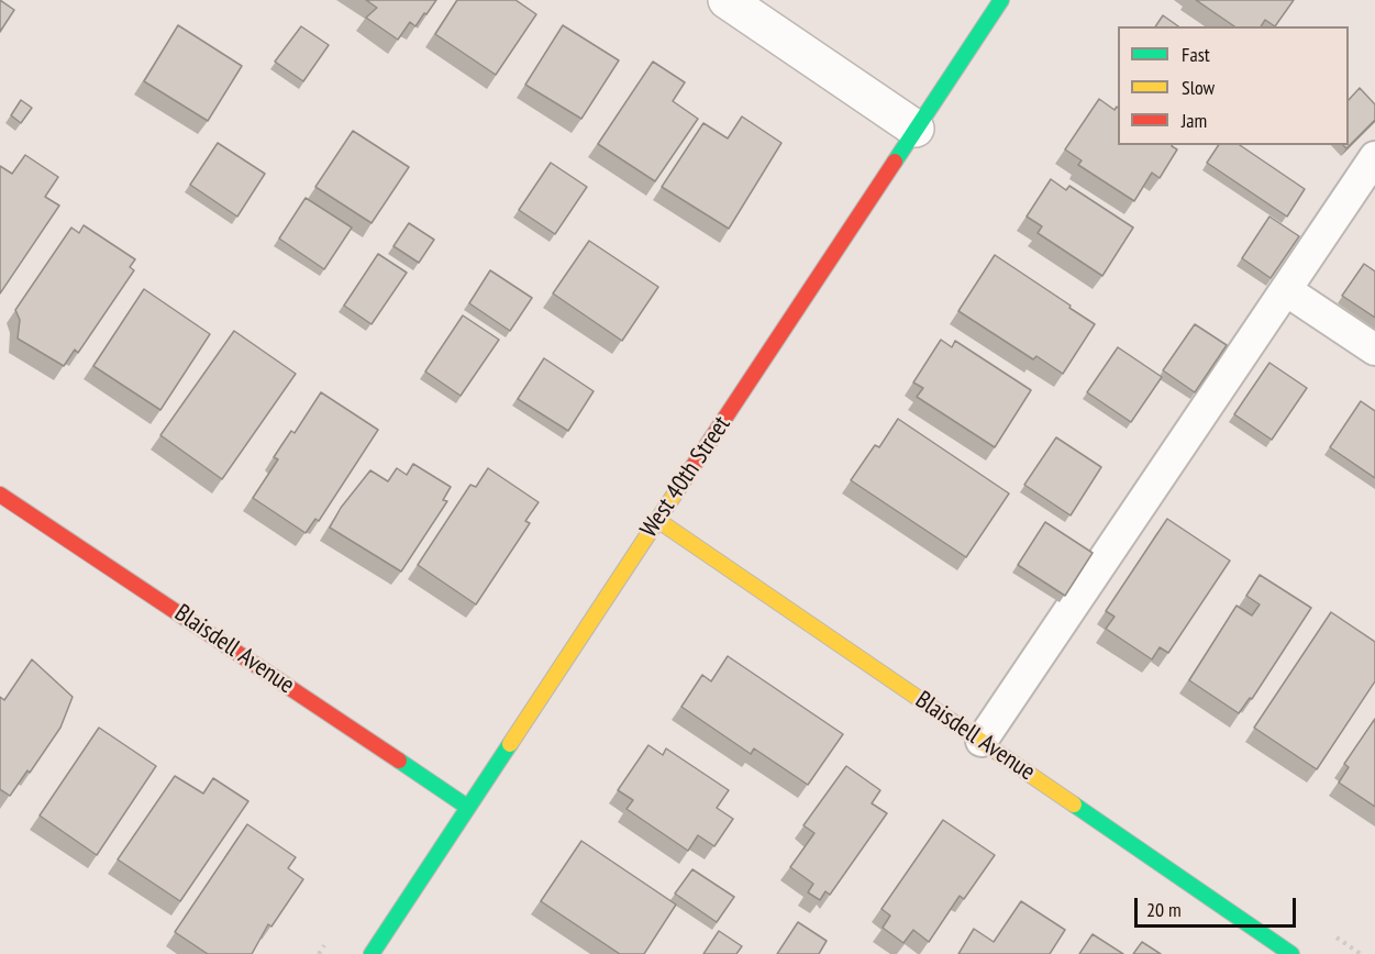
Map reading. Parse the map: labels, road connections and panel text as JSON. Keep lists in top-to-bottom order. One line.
{"streets":{"street":["West 40th Street","Blaisdell Avenue"]},"crossings":[["West 40th Street","Blaisdell Avenue"]],"legend":["Fast","Slow","Jam"],"scale_bar":"20 m"}
